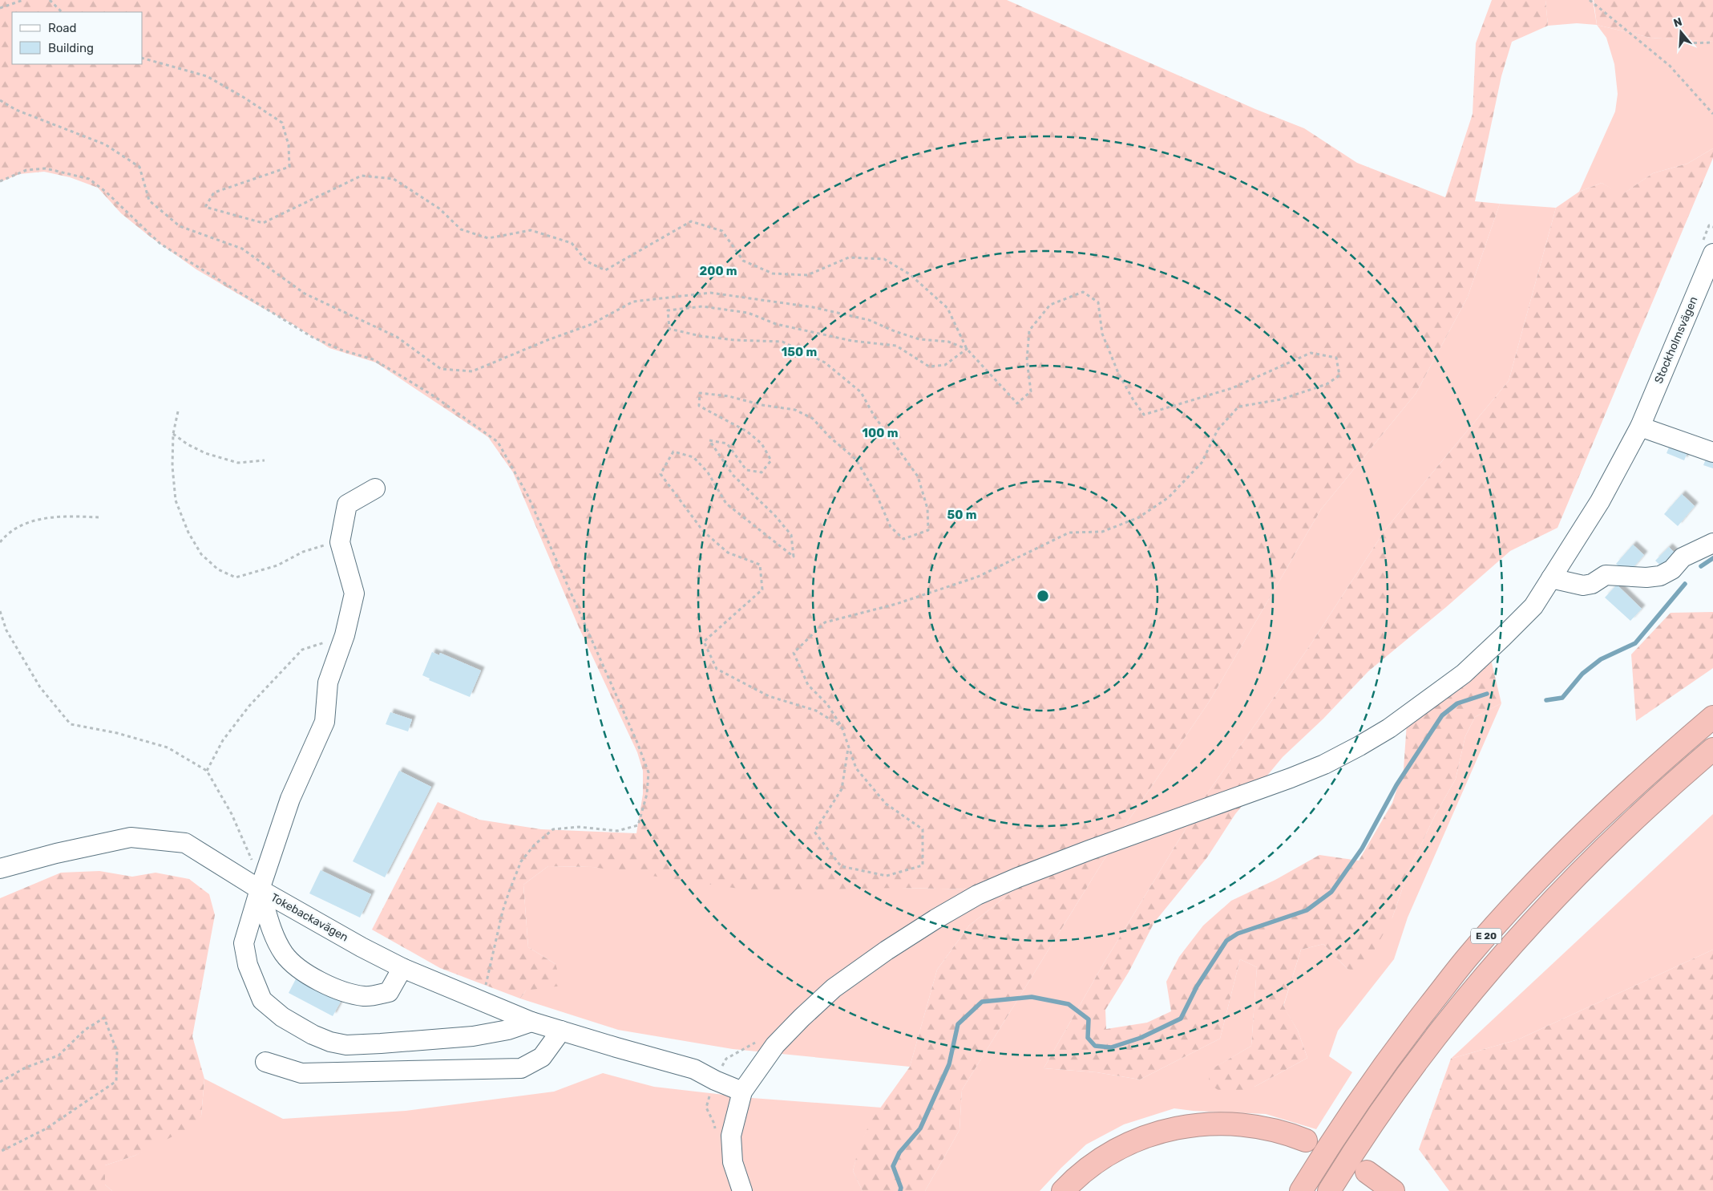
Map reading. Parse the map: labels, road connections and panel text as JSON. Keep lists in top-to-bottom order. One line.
{"streets":{"highway":["E 20"],"street":["Stockholmsvägen","Tokebackavägen"]},"crossings":[["Stockholmsvägen","Tokebackavägen"]],"legend":["Road","Building"],"north":"top","rings":["200 m","150 m","100 m","50 m"]}
